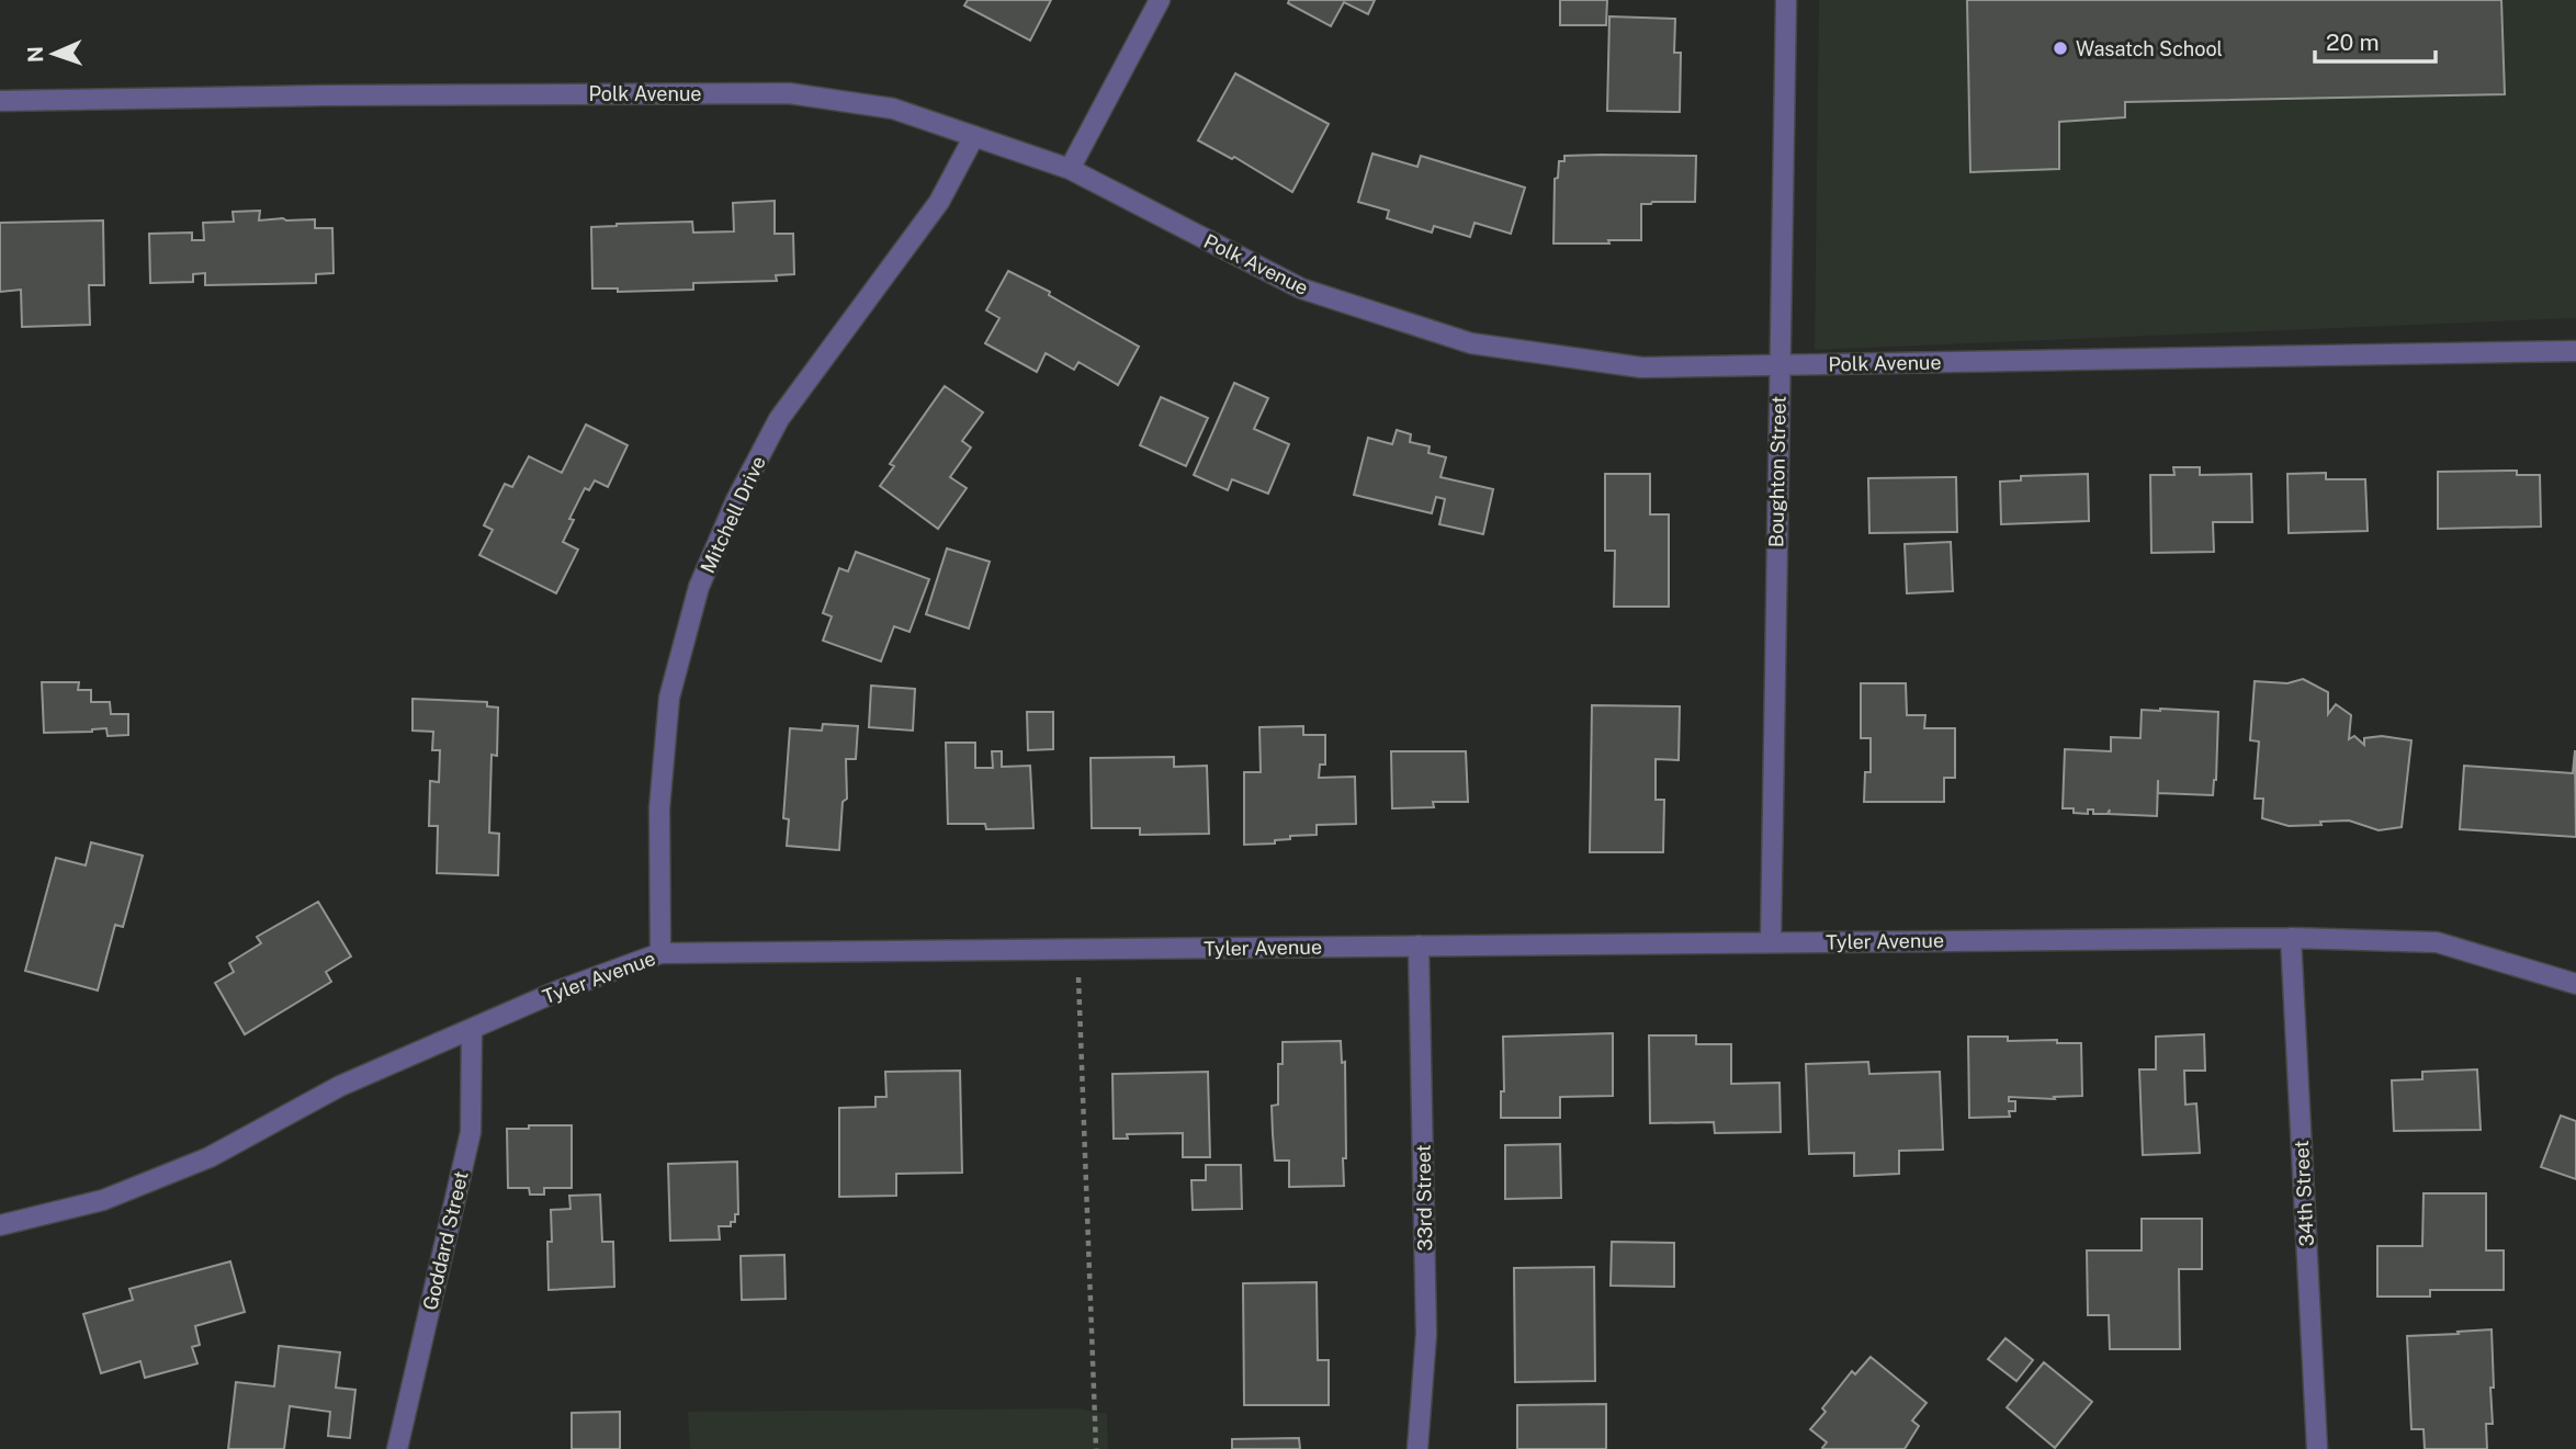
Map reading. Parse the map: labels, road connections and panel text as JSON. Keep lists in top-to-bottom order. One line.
{"streets":{"street":["Polk Avenue","Boughton Street","Mitchell Drive","Tyler Avenue","34th Street","33rd Street","Goddard Street"]},"crossings":[["Polk Avenue","Boughton Street"],["Polk Avenue","Mitchell Drive"],["Boughton Street","Tyler Avenue"],["Mitchell Drive","Tyler Avenue"],["Tyler Avenue","34th Street"],["Tyler Avenue","33rd Street"],["Tyler Avenue","Goddard Street"]],"places":["Wasatch School"],"scale_bar":"20 m","north":"left"}
